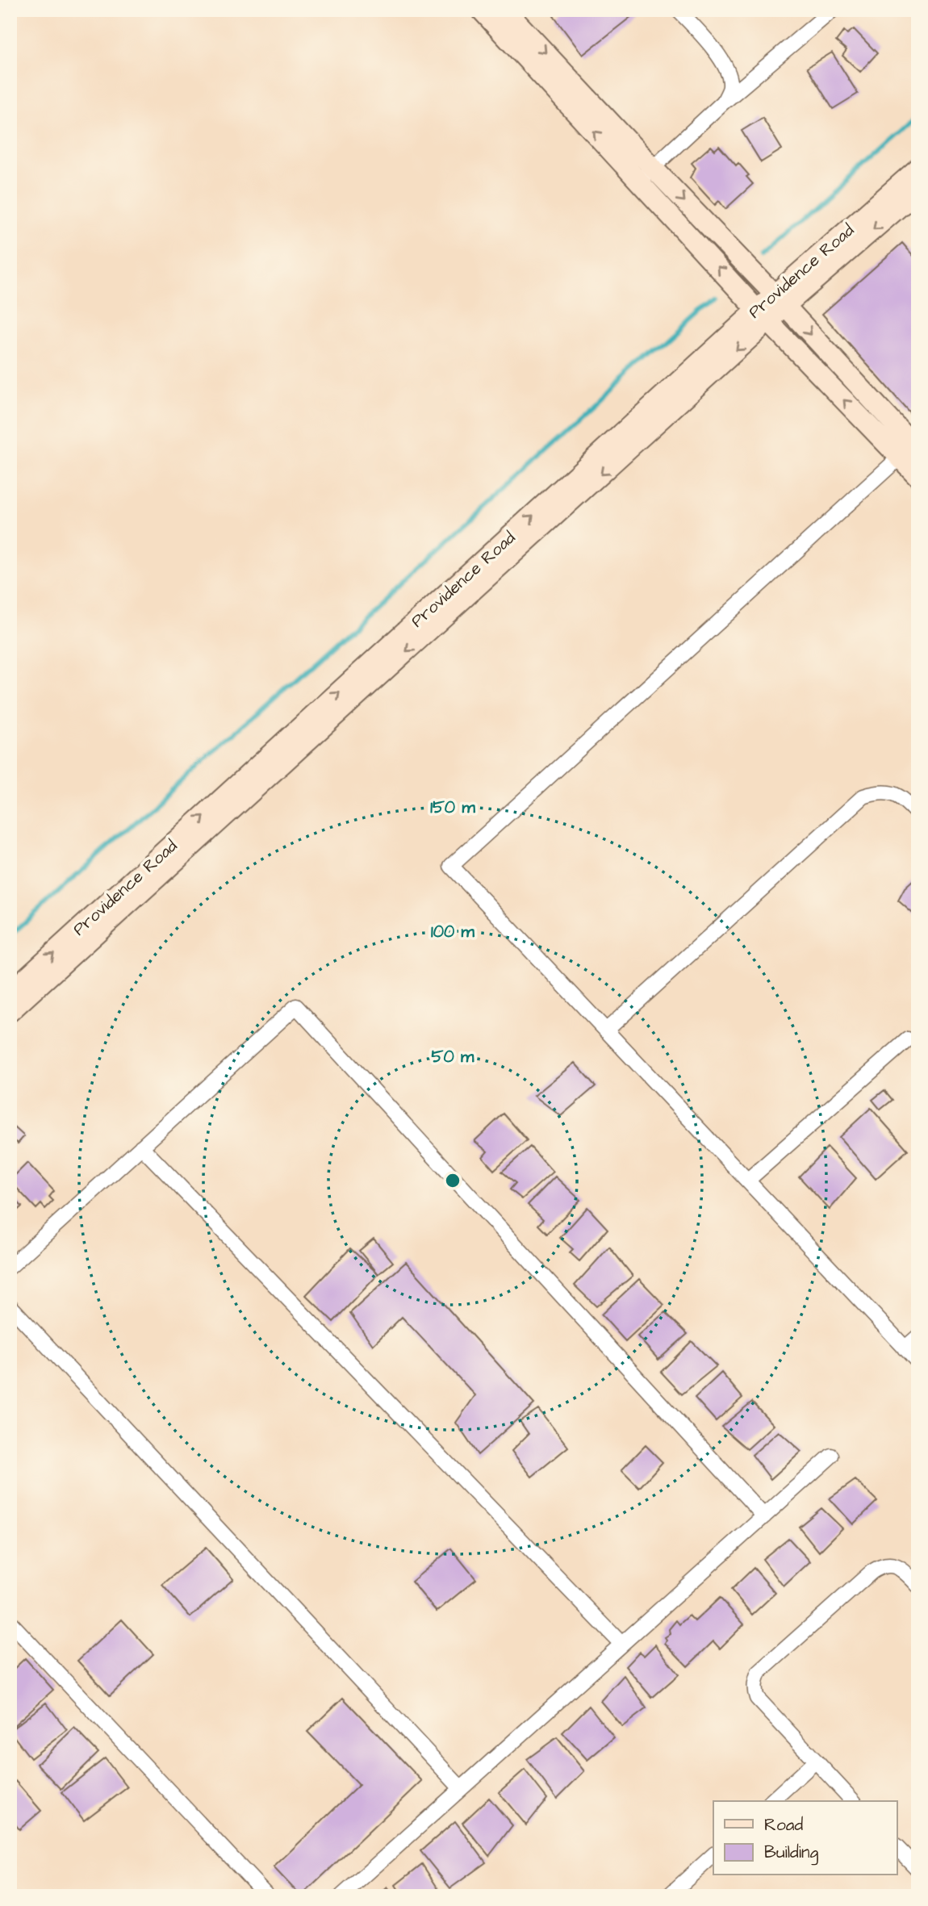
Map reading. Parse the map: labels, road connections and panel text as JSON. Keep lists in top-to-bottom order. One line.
{"streets":{"street":["Providence Road"]},"legend":["Road","Building"],"rings":["150 m","100 m","50 m"]}
